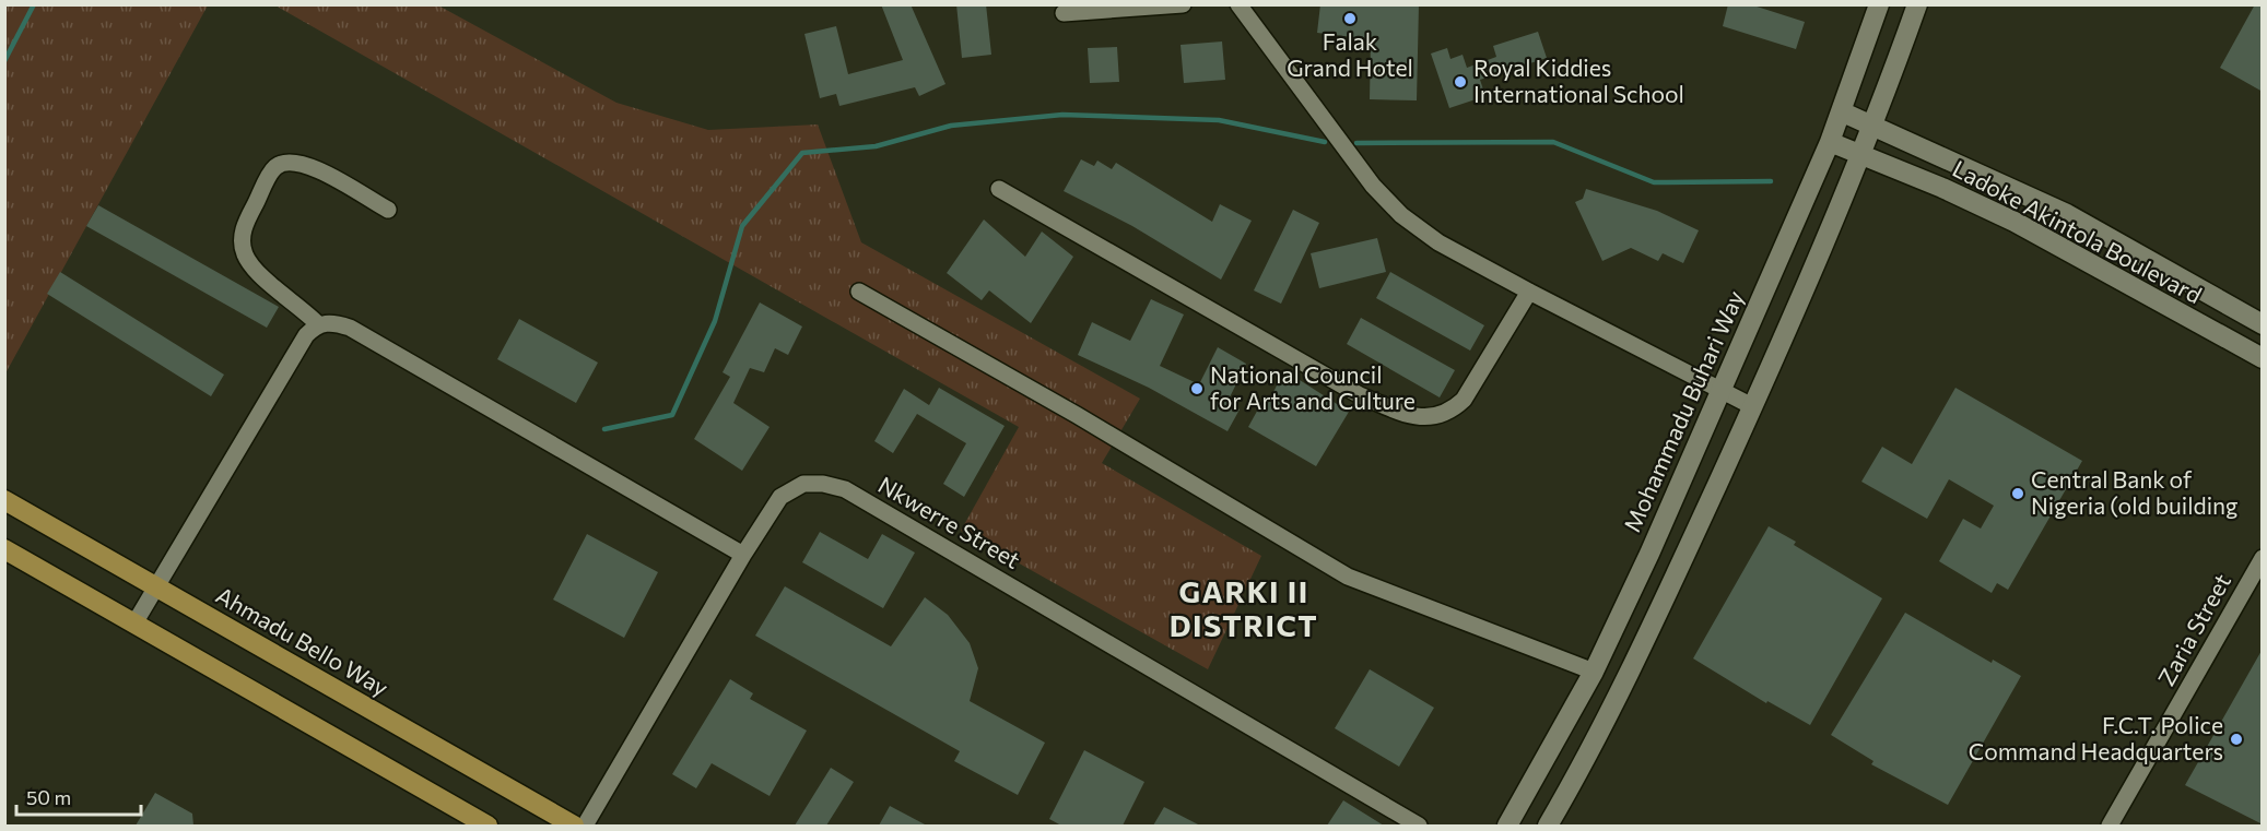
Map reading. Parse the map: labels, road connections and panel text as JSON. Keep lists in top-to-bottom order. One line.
{"streets":{"main road":["Ladoke Akintola Boulevard","Mohammadu Buhari Way","Ahmadu Bello Way"],"street":["Nkwerre Street","Zaria Street"]},"crossings":[["Ladoke Akintola Boulevard","Mohammadu Buhari Way"]],"districts":["GARKI II DISTRICT"],"places":["Falak Grand Hotel","Royal Kiddies International School","National Council for Arts and Culture","Central Bank of Nigeria (old building","F.C.T. Police Command Headquarters"],"scale_bar":"50 m"}
